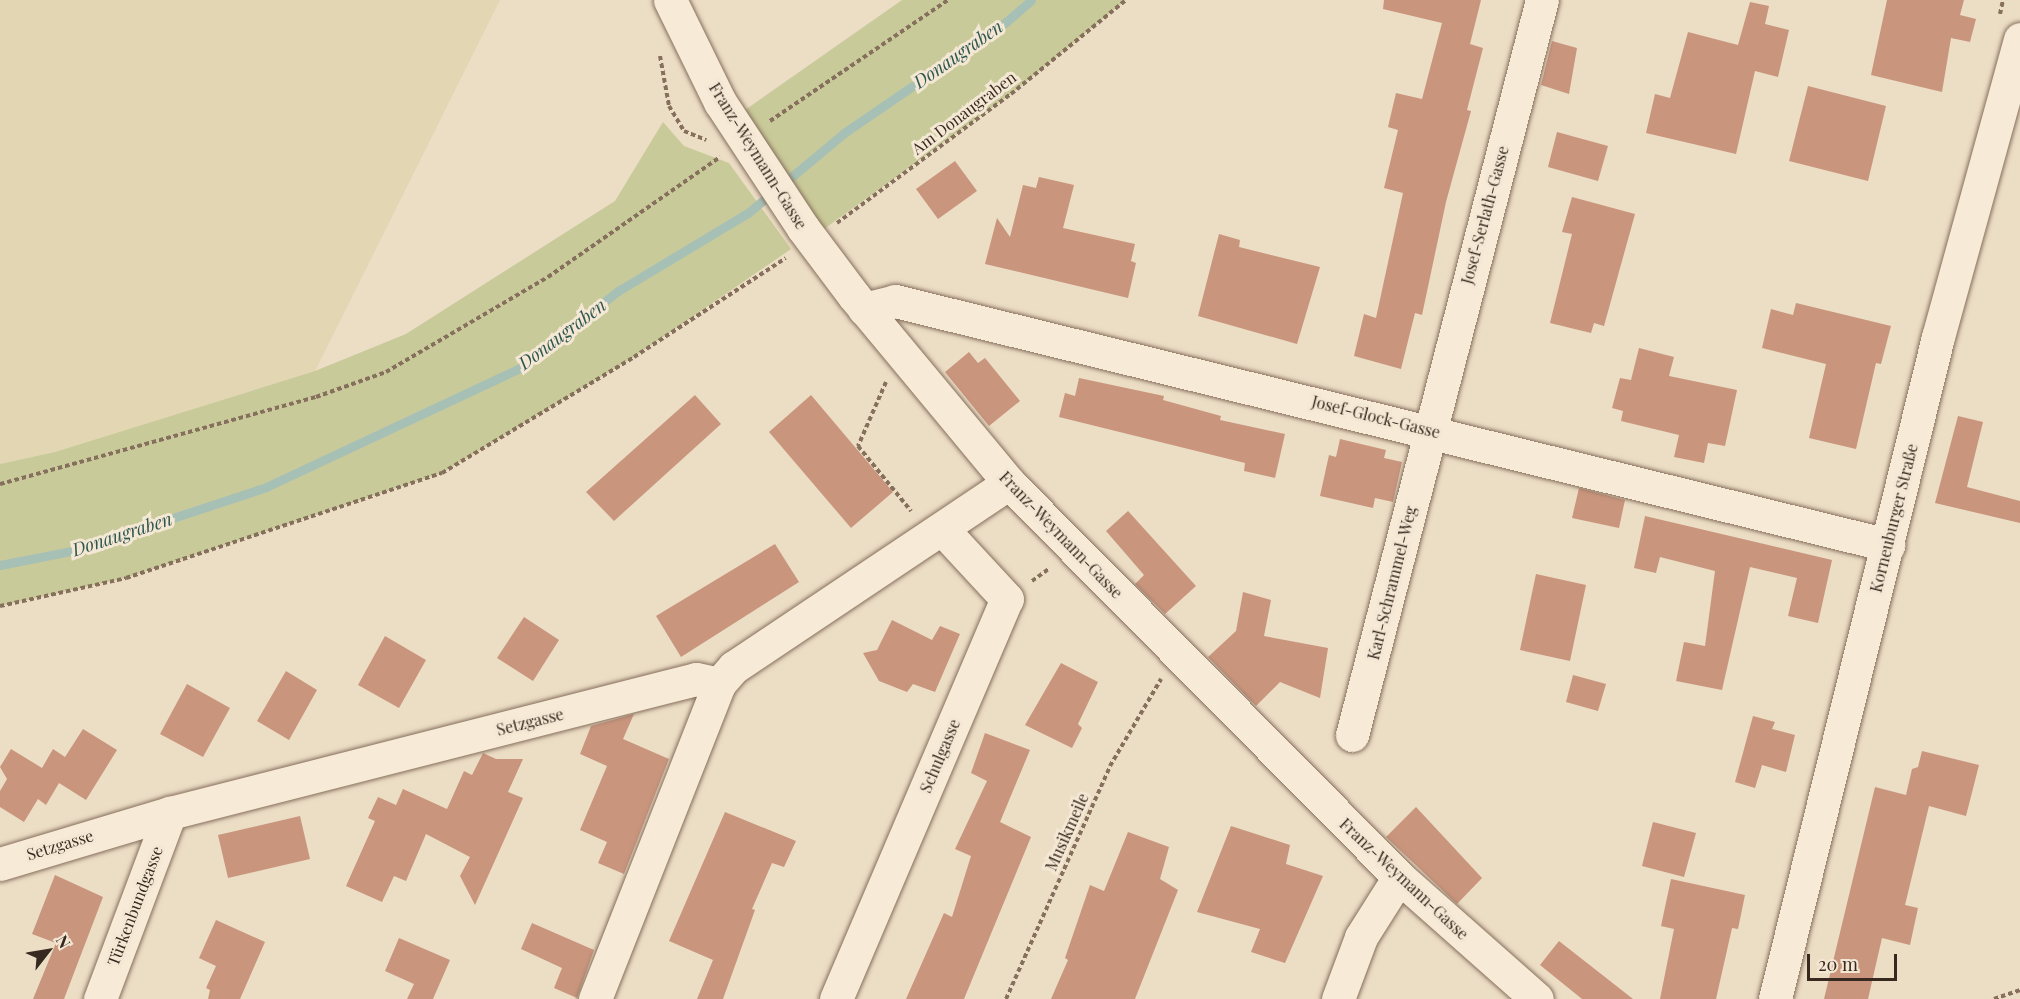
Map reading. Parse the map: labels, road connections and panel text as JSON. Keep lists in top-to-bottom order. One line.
{"streets":{"street":["Franz-Weymann-Gasse","Josef-Serlath-Gasse","Josef-Glock-Gasse","Korneuburger Straße","Karl-Schrammel-Weg","Setzgasse","Schulgasse","Türkenbundgasse"],"path":["Am Donaugraben","Musikmeile"]},"crossings":[["Am Donaugraben","Franz-Weymann-Gasse"],["Franz-Weymann-Gasse","Josef-Glock-Gasse"],["Josef-Serlath-Gasse","Josef-Glock-Gasse"],["Josef-Serlath-Gasse","Karl-Schrammel-Weg"],["Josef-Glock-Gasse","Korneuburger Straße"],["Josef-Glock-Gasse","Karl-Schrammel-Weg"],["Setzgasse","Türkenbundgasse"]],"water":["Donaugraben"],"scale_bar":"20 m","north":"top right"}
